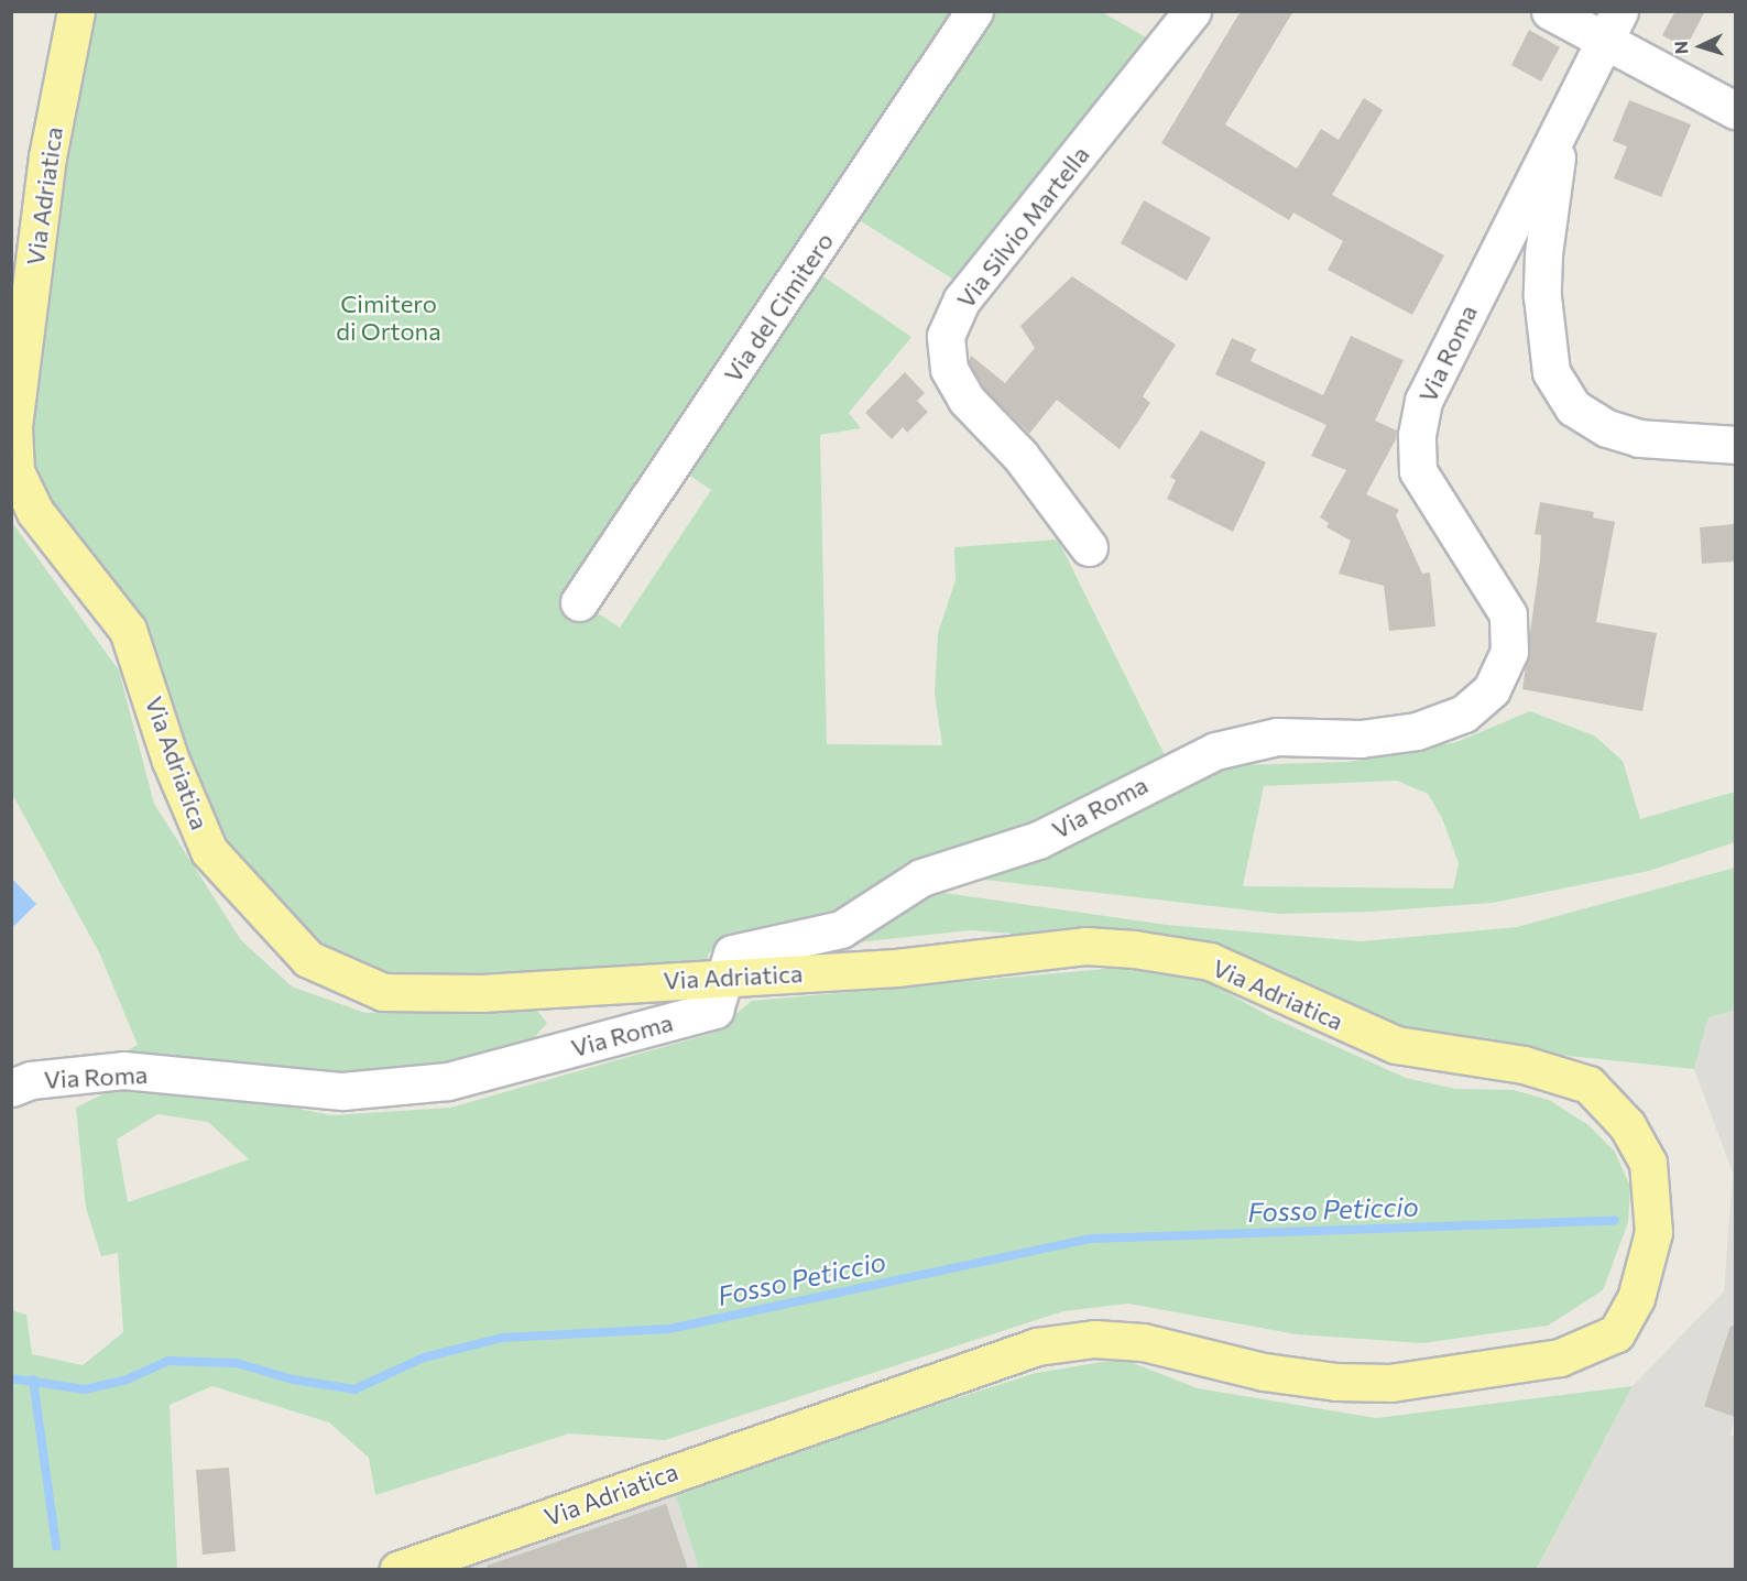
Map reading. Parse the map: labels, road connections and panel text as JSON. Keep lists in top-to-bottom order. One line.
{"streets":{"main road":["Via Adriatica"],"street":["Via Silvio Martella","Via del Cimitero","Via Roma"]},"crossings":[["Via Adriatica","Via Roma"]],"water":["Fosso Peticcio"],"parks":["Cimitero di Ortona"],"north":"left"}
